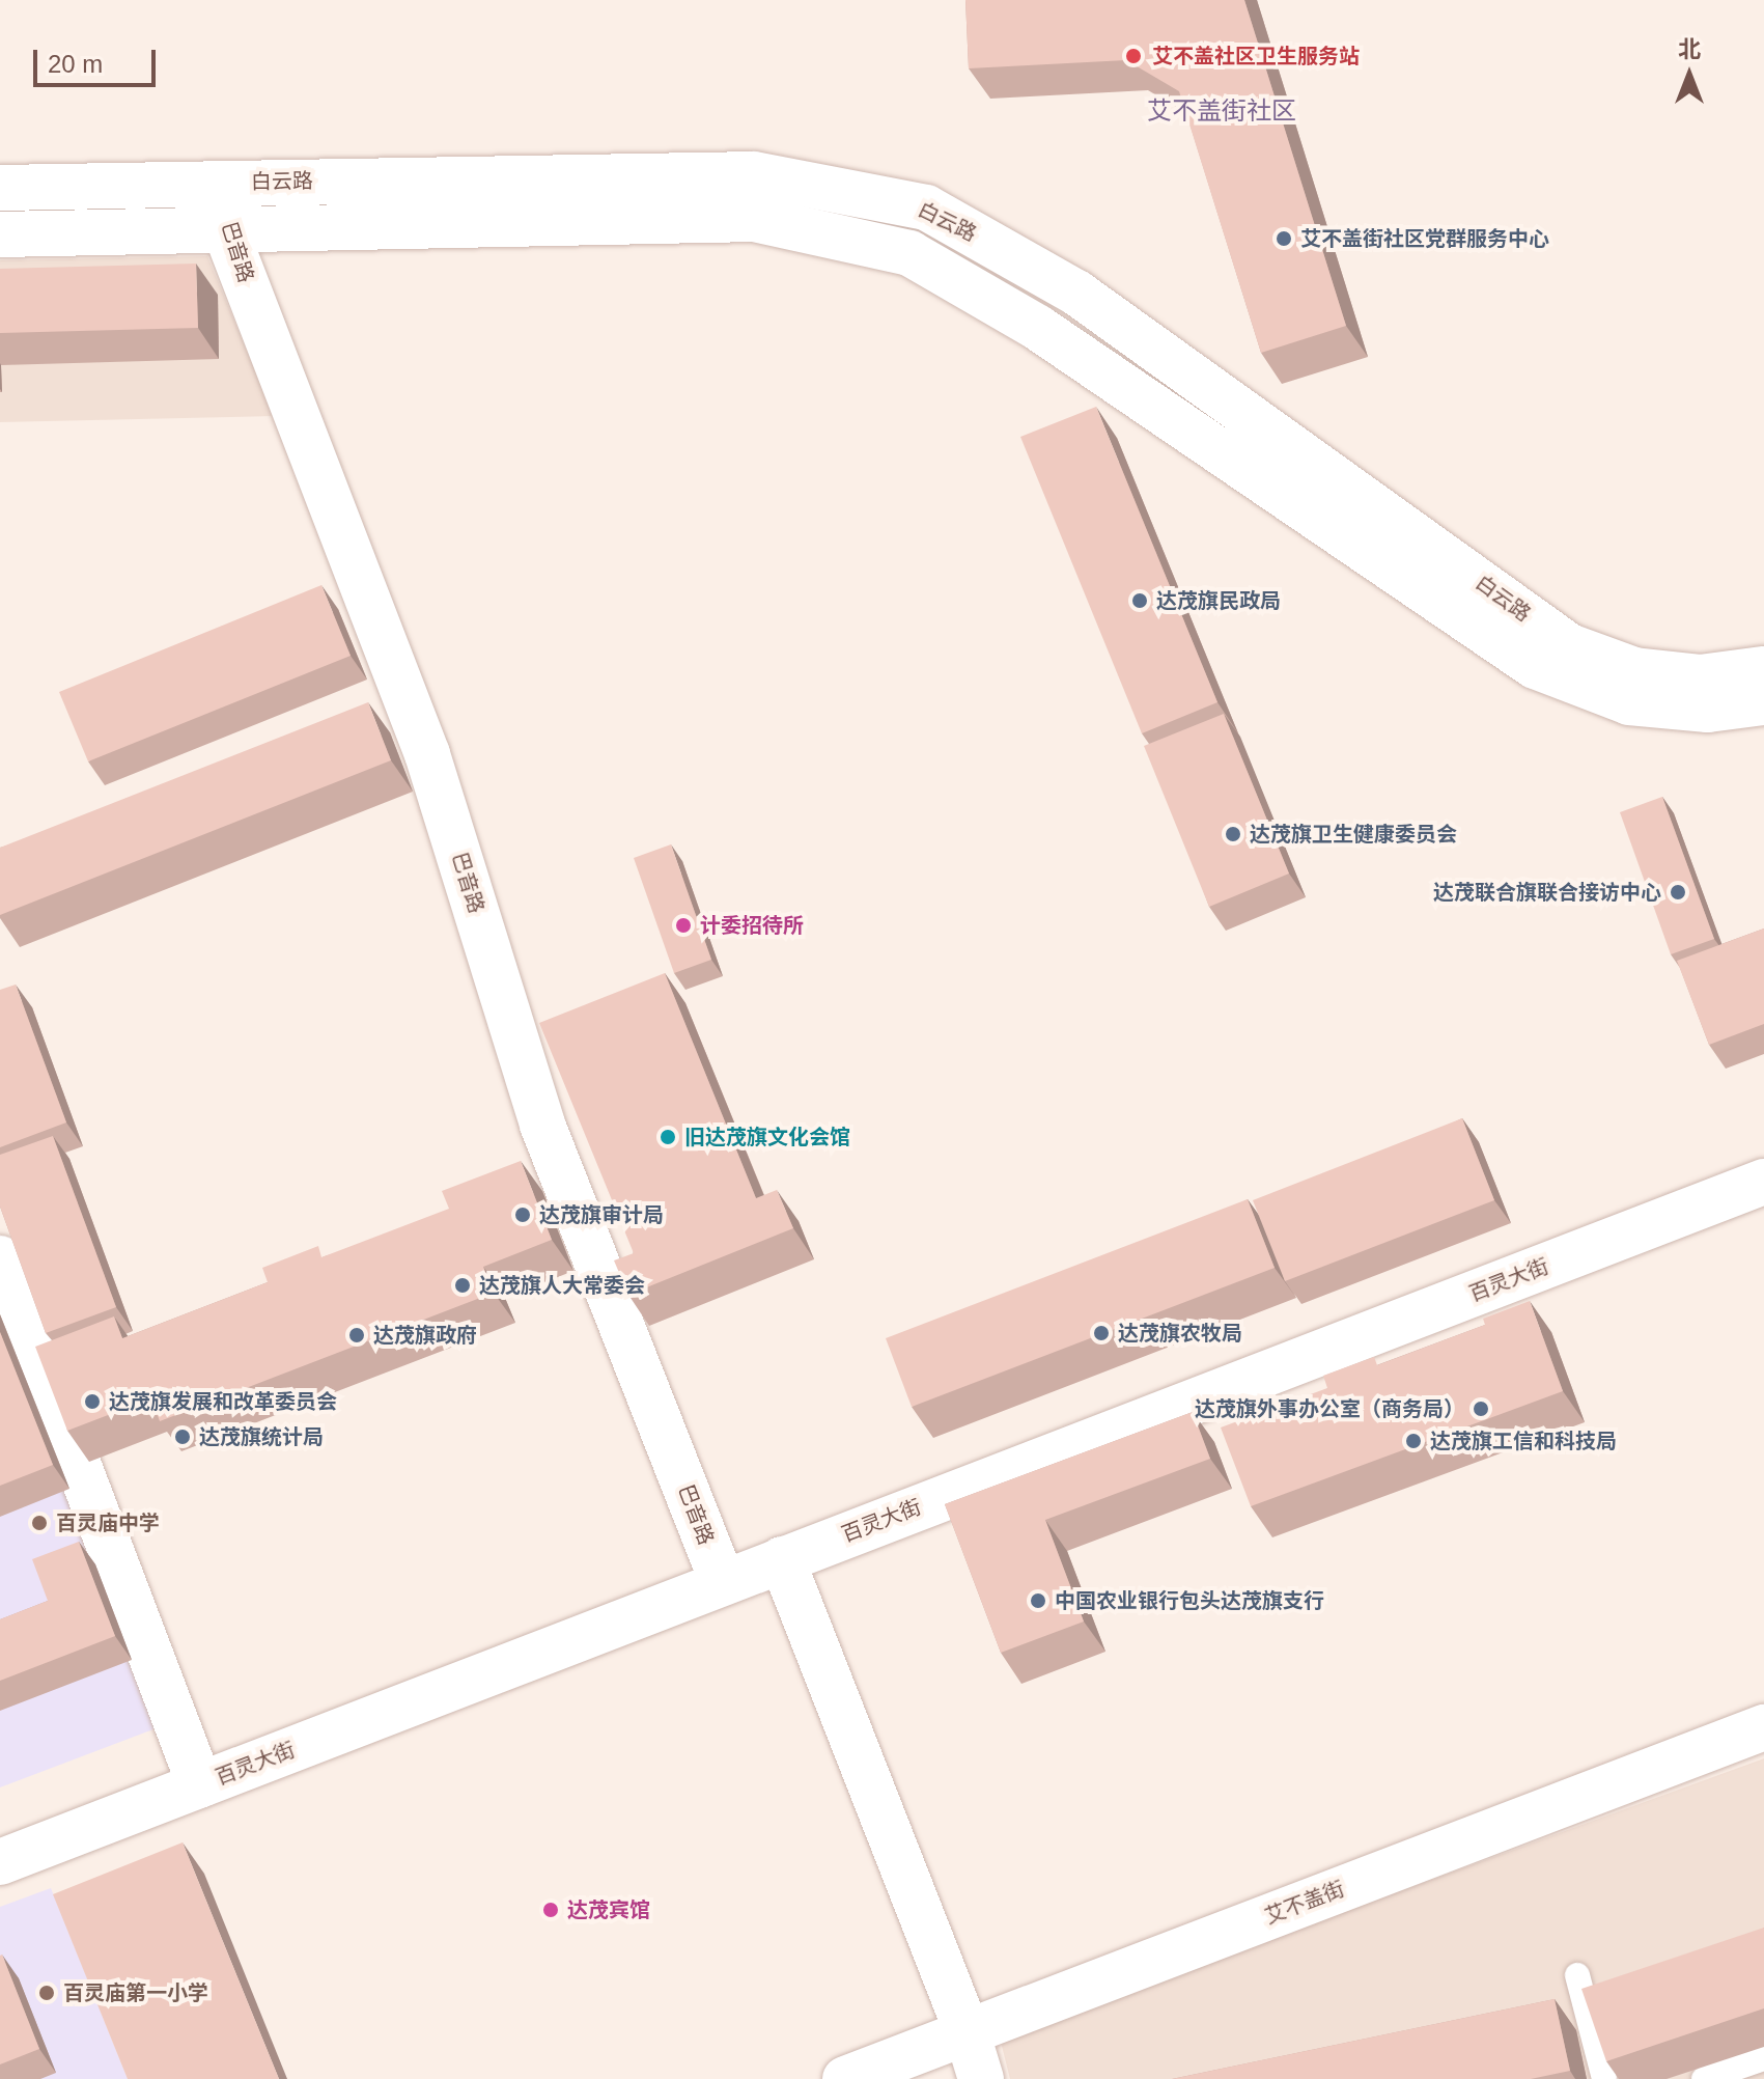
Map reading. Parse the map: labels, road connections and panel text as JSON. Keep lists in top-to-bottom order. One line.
{"streets":{"street":["白云路","巴音路","百灵大街","艾不盖街"]},"crossings":[["白云路","巴音路"],["巴音路","百灵大街"]],"districts":["艾不盖街社区"],"places":["艾不盖社区卫生服务站","艾不盖街社区党群服务中心","达茂旗民政局","达茂旗卫生健康委员会","达茂联合旗联合接访中心","计委招待所","旧达茂旗文化会馆","达茂旗审计局","达茂旗人大常委会","达茂旗农牧局","达茂旗政府","达茂旗发展和改革委员会","达茂旗外事办公室（商务局）","达茂旗统计局","达茂旗工信和科技局","百灵庙中学","中国农业银行包头达茂旗支行","达茂宾馆","百灵庙第一小学"],"scale_bar":"20 m","north":"top"}
